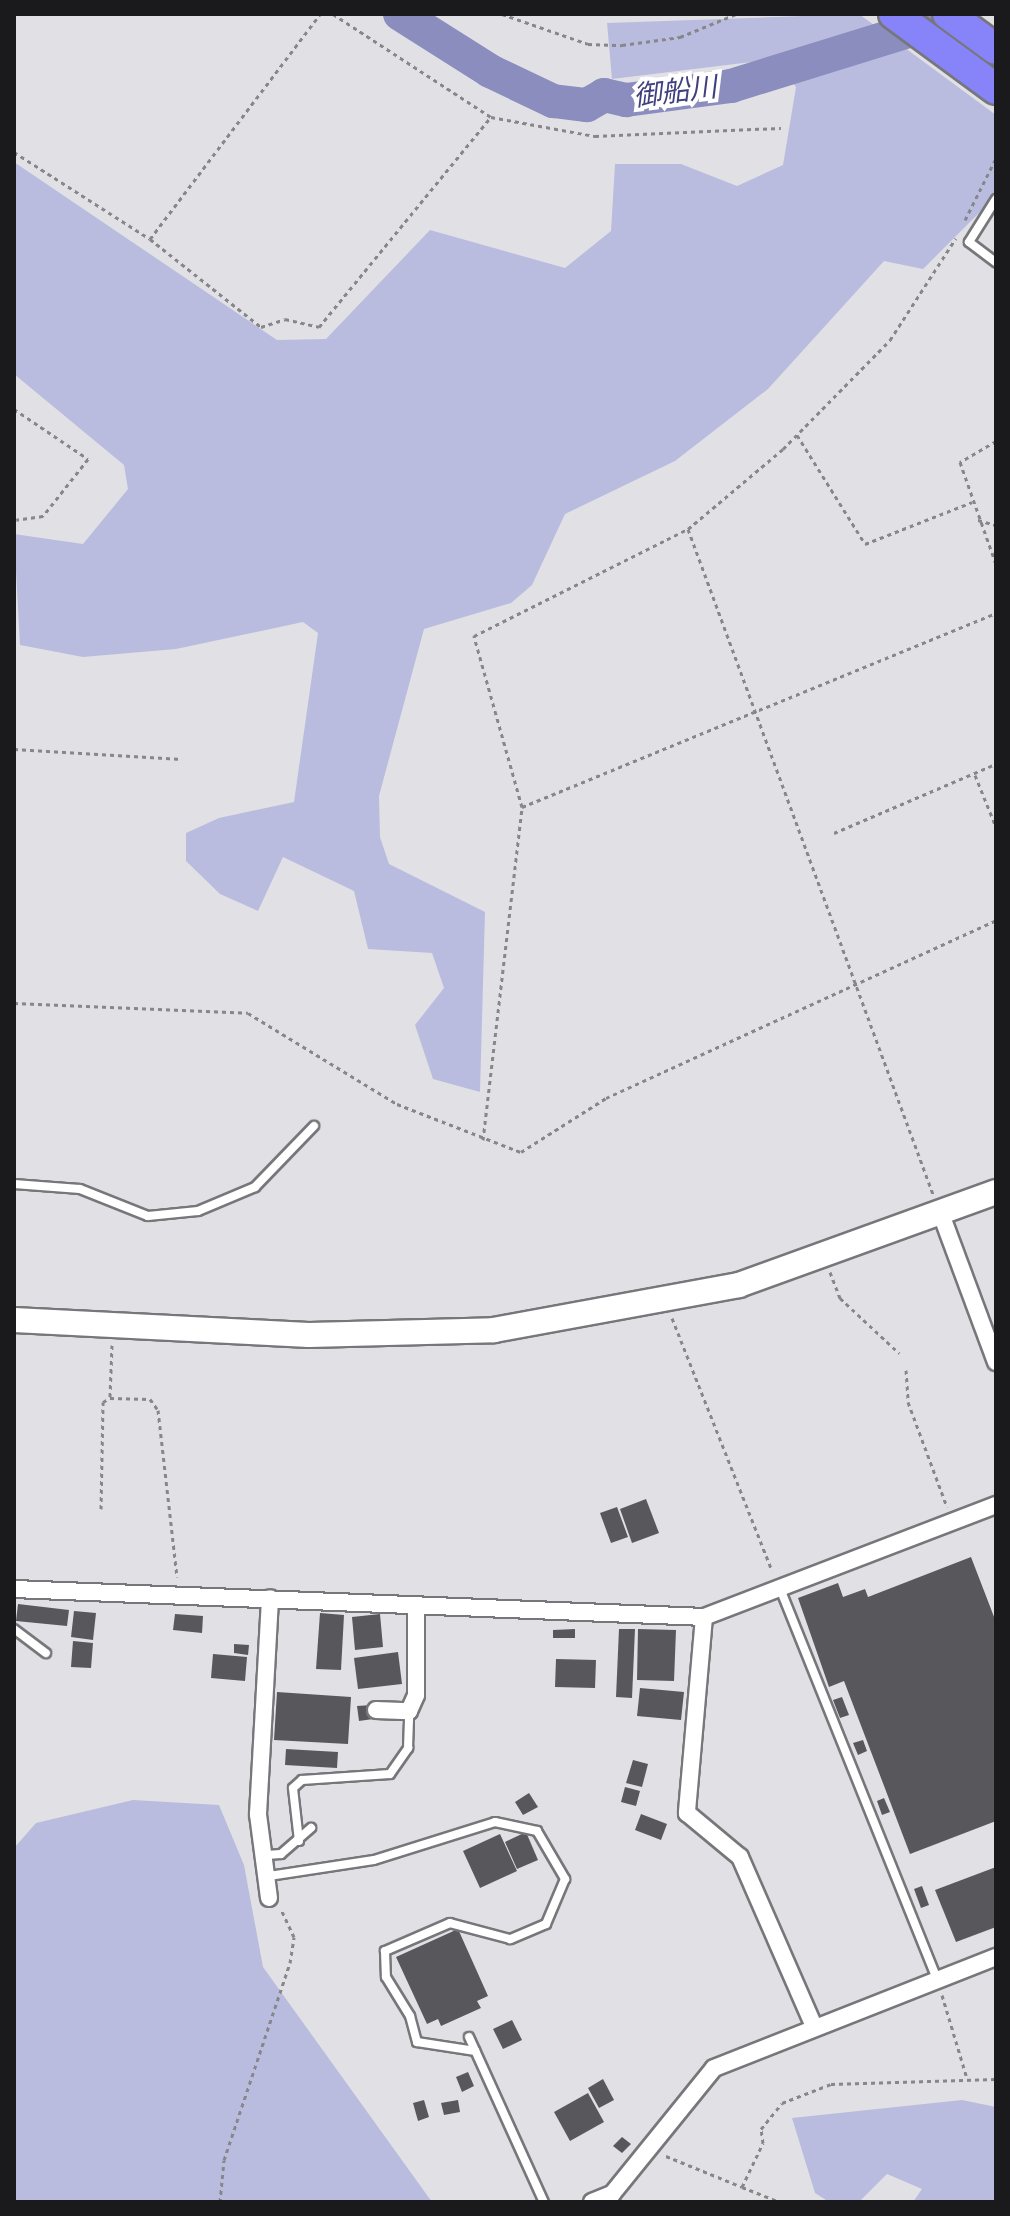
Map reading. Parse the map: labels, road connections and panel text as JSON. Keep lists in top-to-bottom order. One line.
{"water":["御船川"]}
